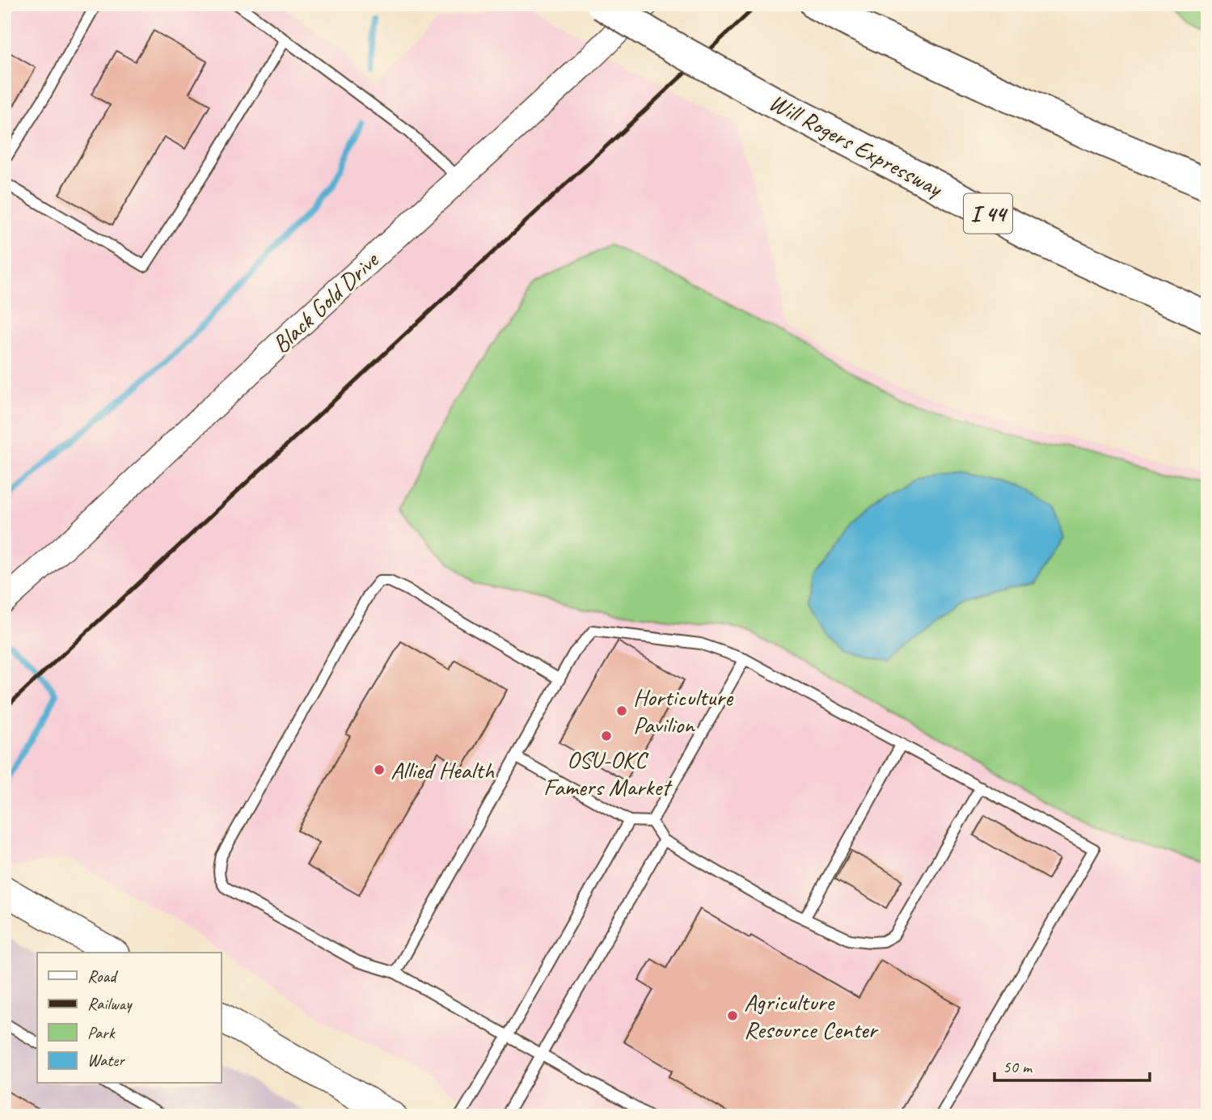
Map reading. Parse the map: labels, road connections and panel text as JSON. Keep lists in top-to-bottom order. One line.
{"streets":{"highway":["Will Rogers Expressway","I 44"],"street":["Black Gold Drive"]},"places":["Horticulture Pavilion","OSU-OKC Famers Market","Allied Health","Agriculture Resource Center"],"legend":["Road","Railway","Park","Water"],"scale_bar":"50 m"}
